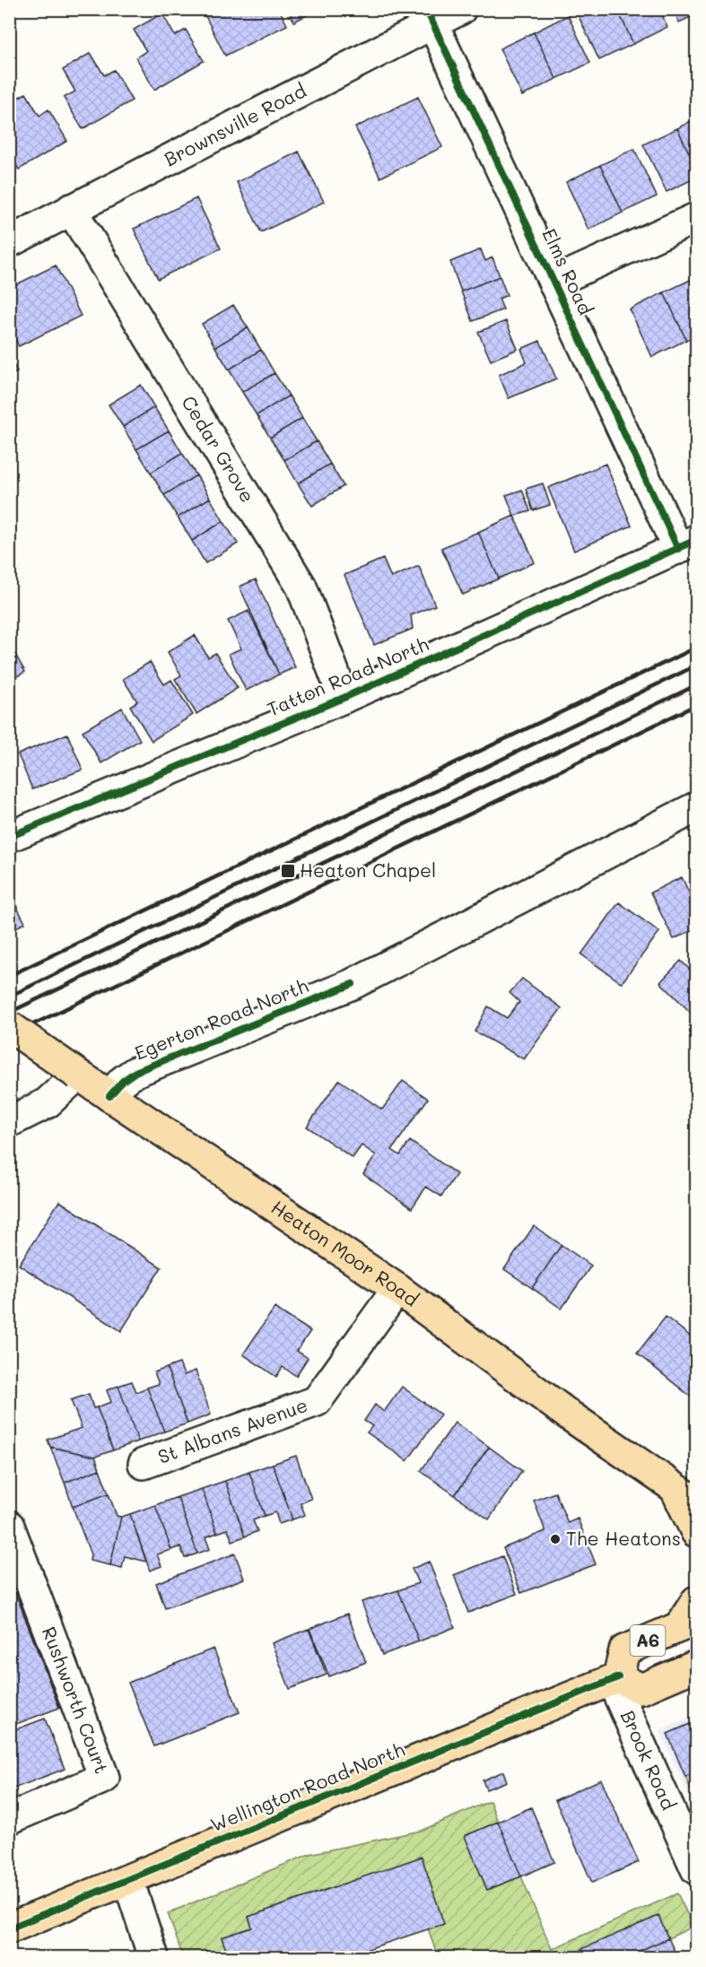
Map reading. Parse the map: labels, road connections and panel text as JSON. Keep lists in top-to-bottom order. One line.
{"streets":{"main road":["Heaton Moor Road","A6","Wellington Road North"],"street":["Brownsville Road","Elms Road","Cedar Grove","Tatton Road North","Egerton Road North","St Albans Avenue","Rushworth Court","Brook Road"]},"crossings":[["Brownsville Road","Elms Road"],["Brownsville Road","Cedar Grove"],["Elms Road","Tatton Road North"],["Cedar Grove","Tatton Road North"],["Egerton Road North","Heaton Moor Road"],["Heaton Moor Road","St Albans Avenue"],["A6","Brook Road"],["A6","Wellington Road North"],["Brook Road","Wellington Road North"]],"places":{"transit":["Heaton Chapel"],"other":["The Heatons"]}}
